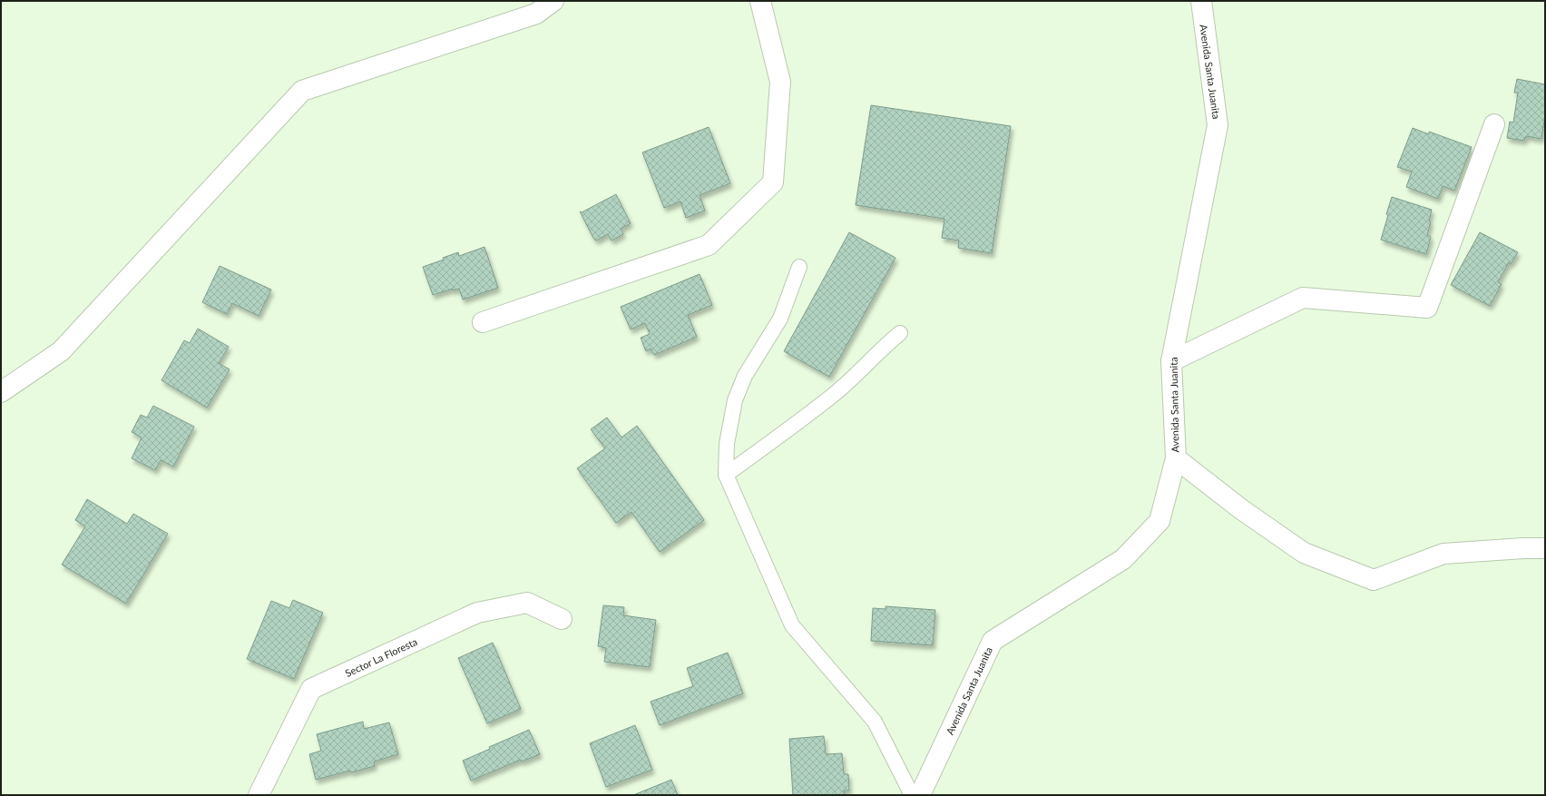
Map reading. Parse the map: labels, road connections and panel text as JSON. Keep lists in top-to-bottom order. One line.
{"streets":{"street":["Avenida Santa Juanita","Sector La Floresta"]}}
